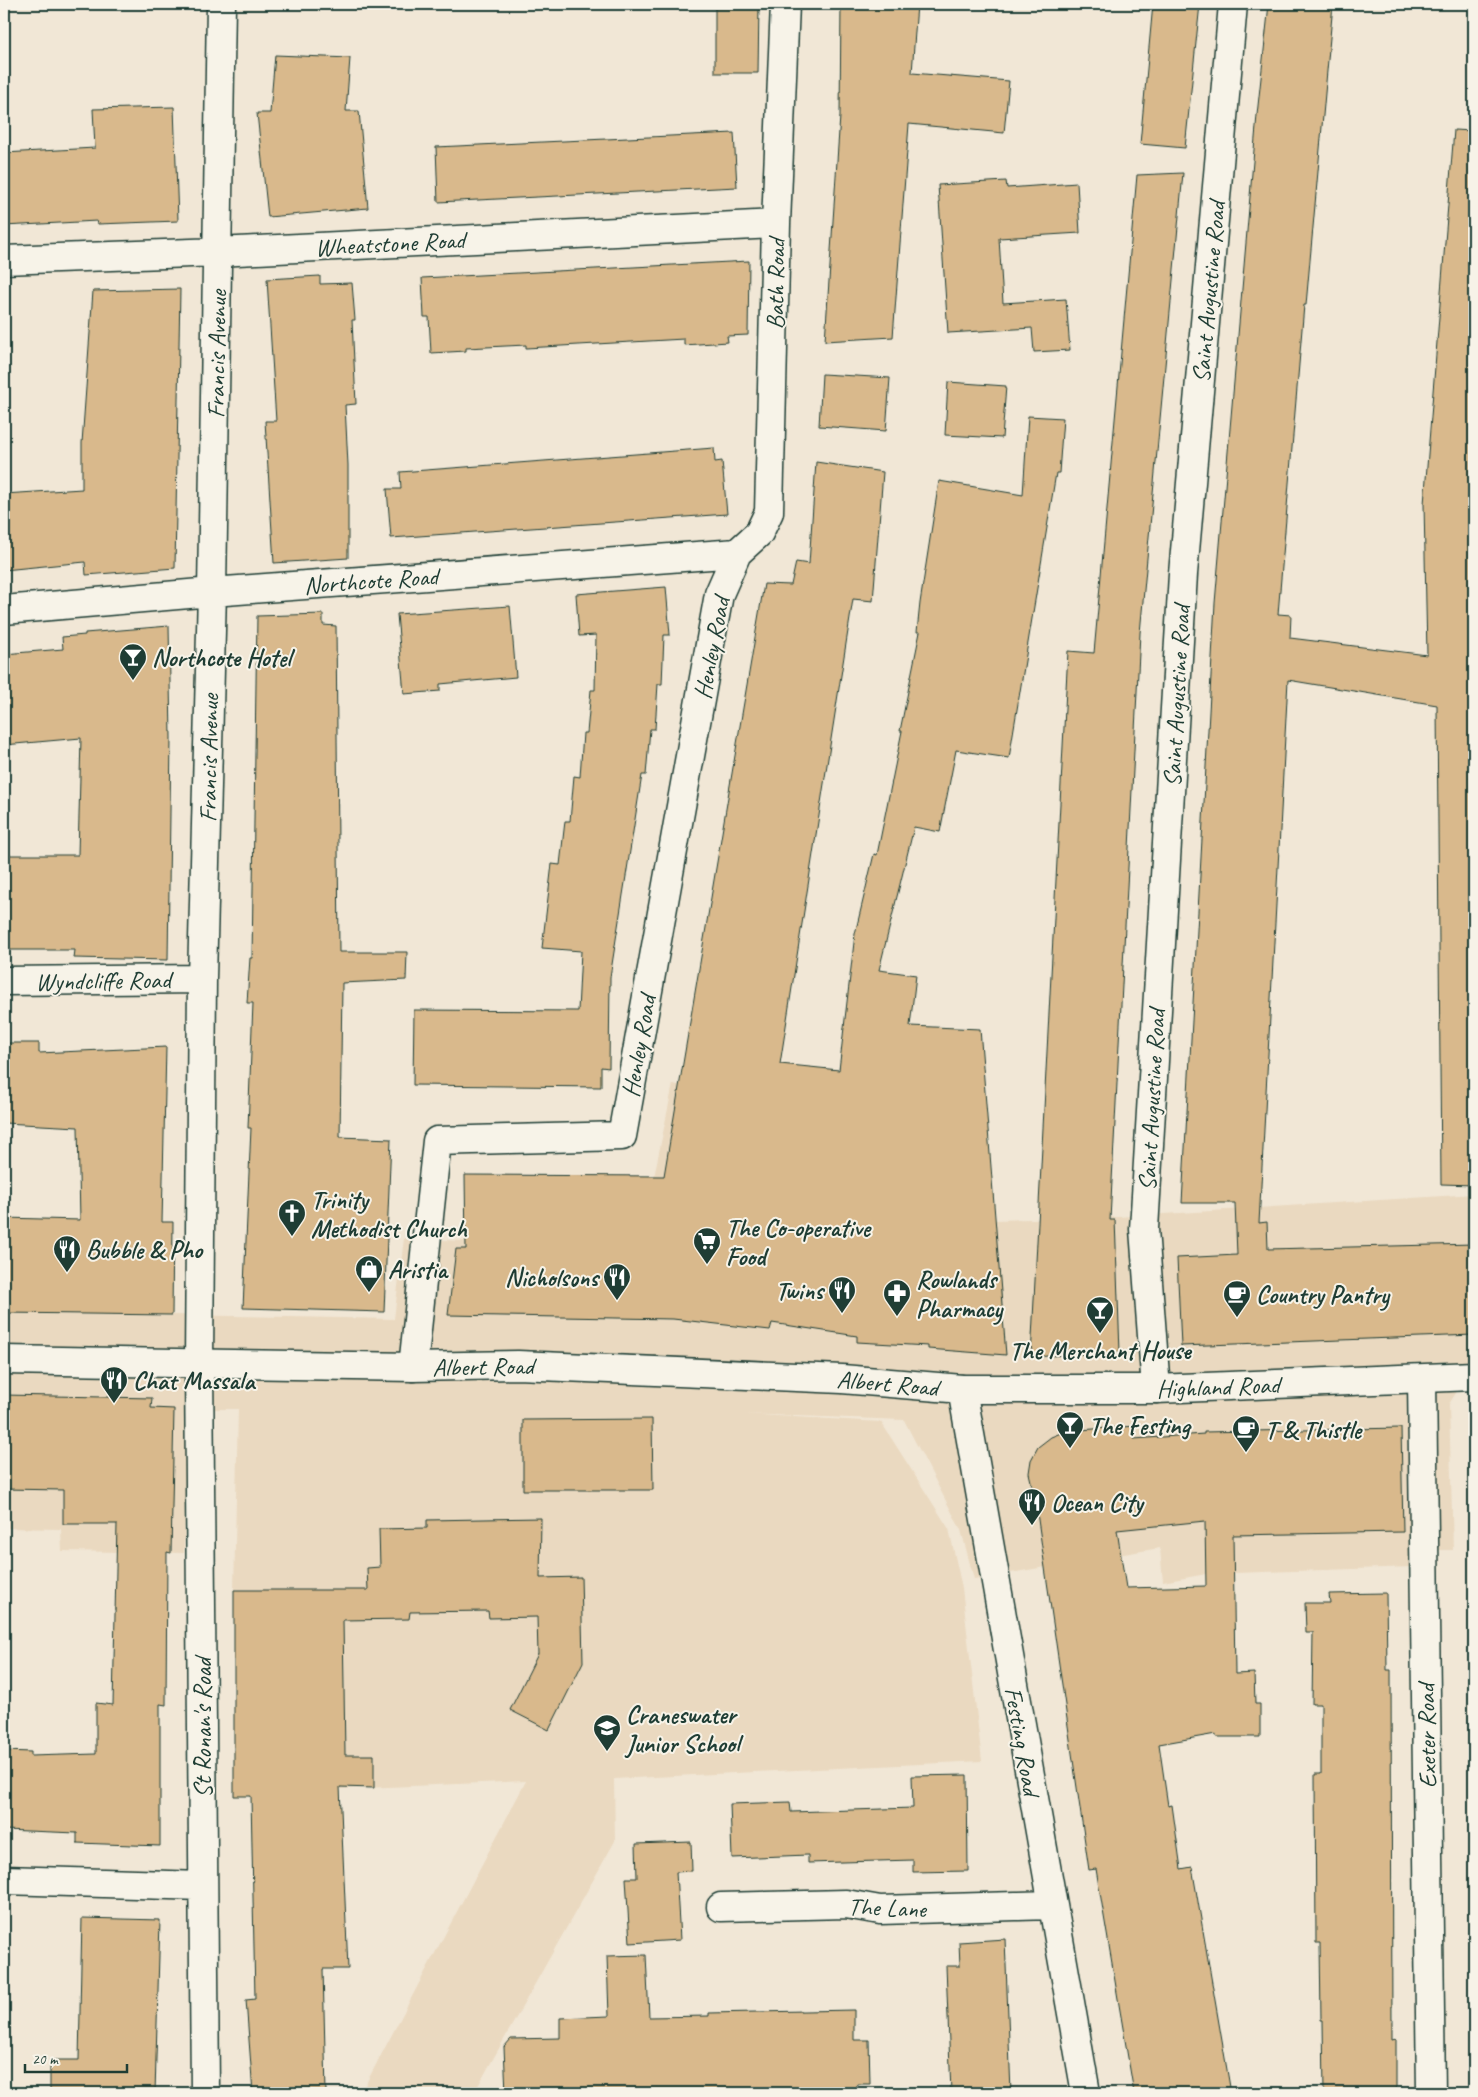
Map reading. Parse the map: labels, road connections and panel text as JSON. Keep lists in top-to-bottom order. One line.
{"streets":{"street":["Wheatstone Road","Bath Road","Saint Augustine Road","Francis Avenue","Northcote Road","Henley Road","Wyndcliffe Road","Albert Road","Highland Road","St Ronan's Road","Exeter Road","Festing Road","The Lane"]},"crossings":[["Wheatstone Road","Bath Road"],["Wheatstone Road","Francis Avenue"],["Bath Road","Northcote Road"],["Bath Road","Henley Road"],["Saint Augustine Road","Highland Road"],["Francis Avenue","Northcote Road"],["Francis Avenue","Wyndcliffe Road"],["Francis Avenue","Albert Road"],["Francis Avenue","St Ronan's Road"],["Northcote Road","Henley Road"],["Henley Road","Albert Road"],["Albert Road","Highland Road"],["Albert Road","St Ronan's Road"],["Albert Road","Festing Road"],["Highland Road","Exeter Road"],["Highland Road","Festing Road"],["Festing Road","The Lane"]],"places":{"bar":["Northcote Hotel","The Merchant House","The Festing"],"church":["Trinity Methodist Church"],"supermarket":["The Co-operative Food"],"restaurant":["Bubble & Pho","Nicholsons","Twins","Chat Massala","Ocean City"],"shop":["Aristia"],"pharmacy":["Rowlands Pharmacy"],"cafe":["Country Pantry","T & Thistle"],"school or university":["Craneswater Junior School"]},"scale_bar":"20 m"}
